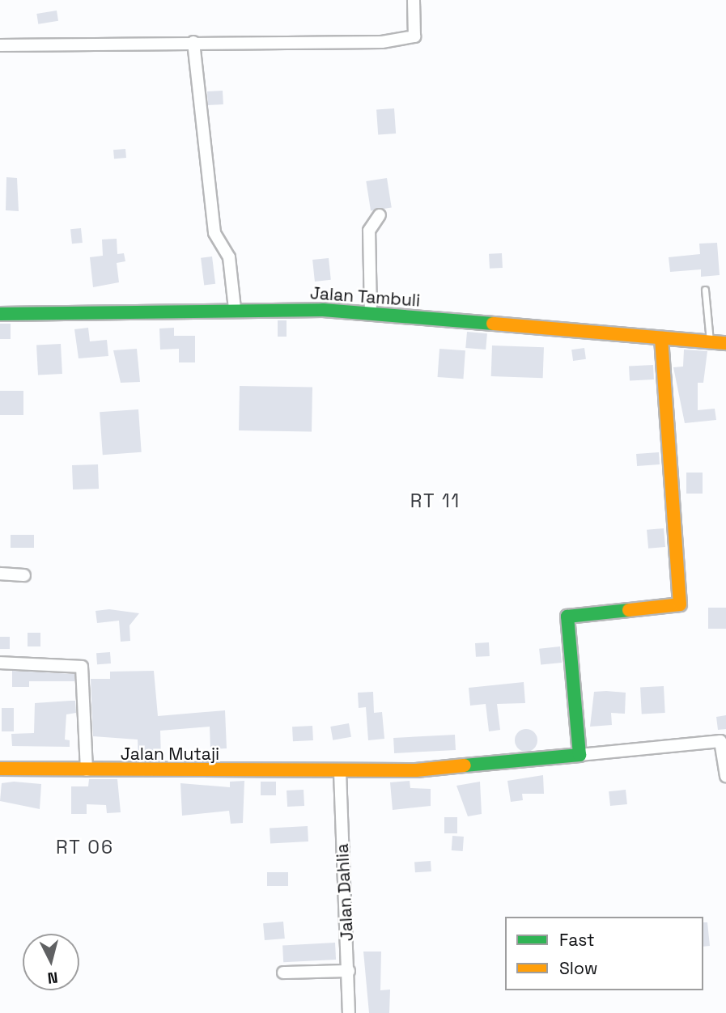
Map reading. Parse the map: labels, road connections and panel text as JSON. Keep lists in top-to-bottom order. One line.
{"streets":{"street":["Jalan Tambuli","Jalan Mutaji","Jalan Dahlia"]},"crossings":[["Jalan Mutaji","Jalan Dahlia"]],"districts":["RT 11","RT 06"],"legend":["Fast","Slow"],"north":"bottom"}
